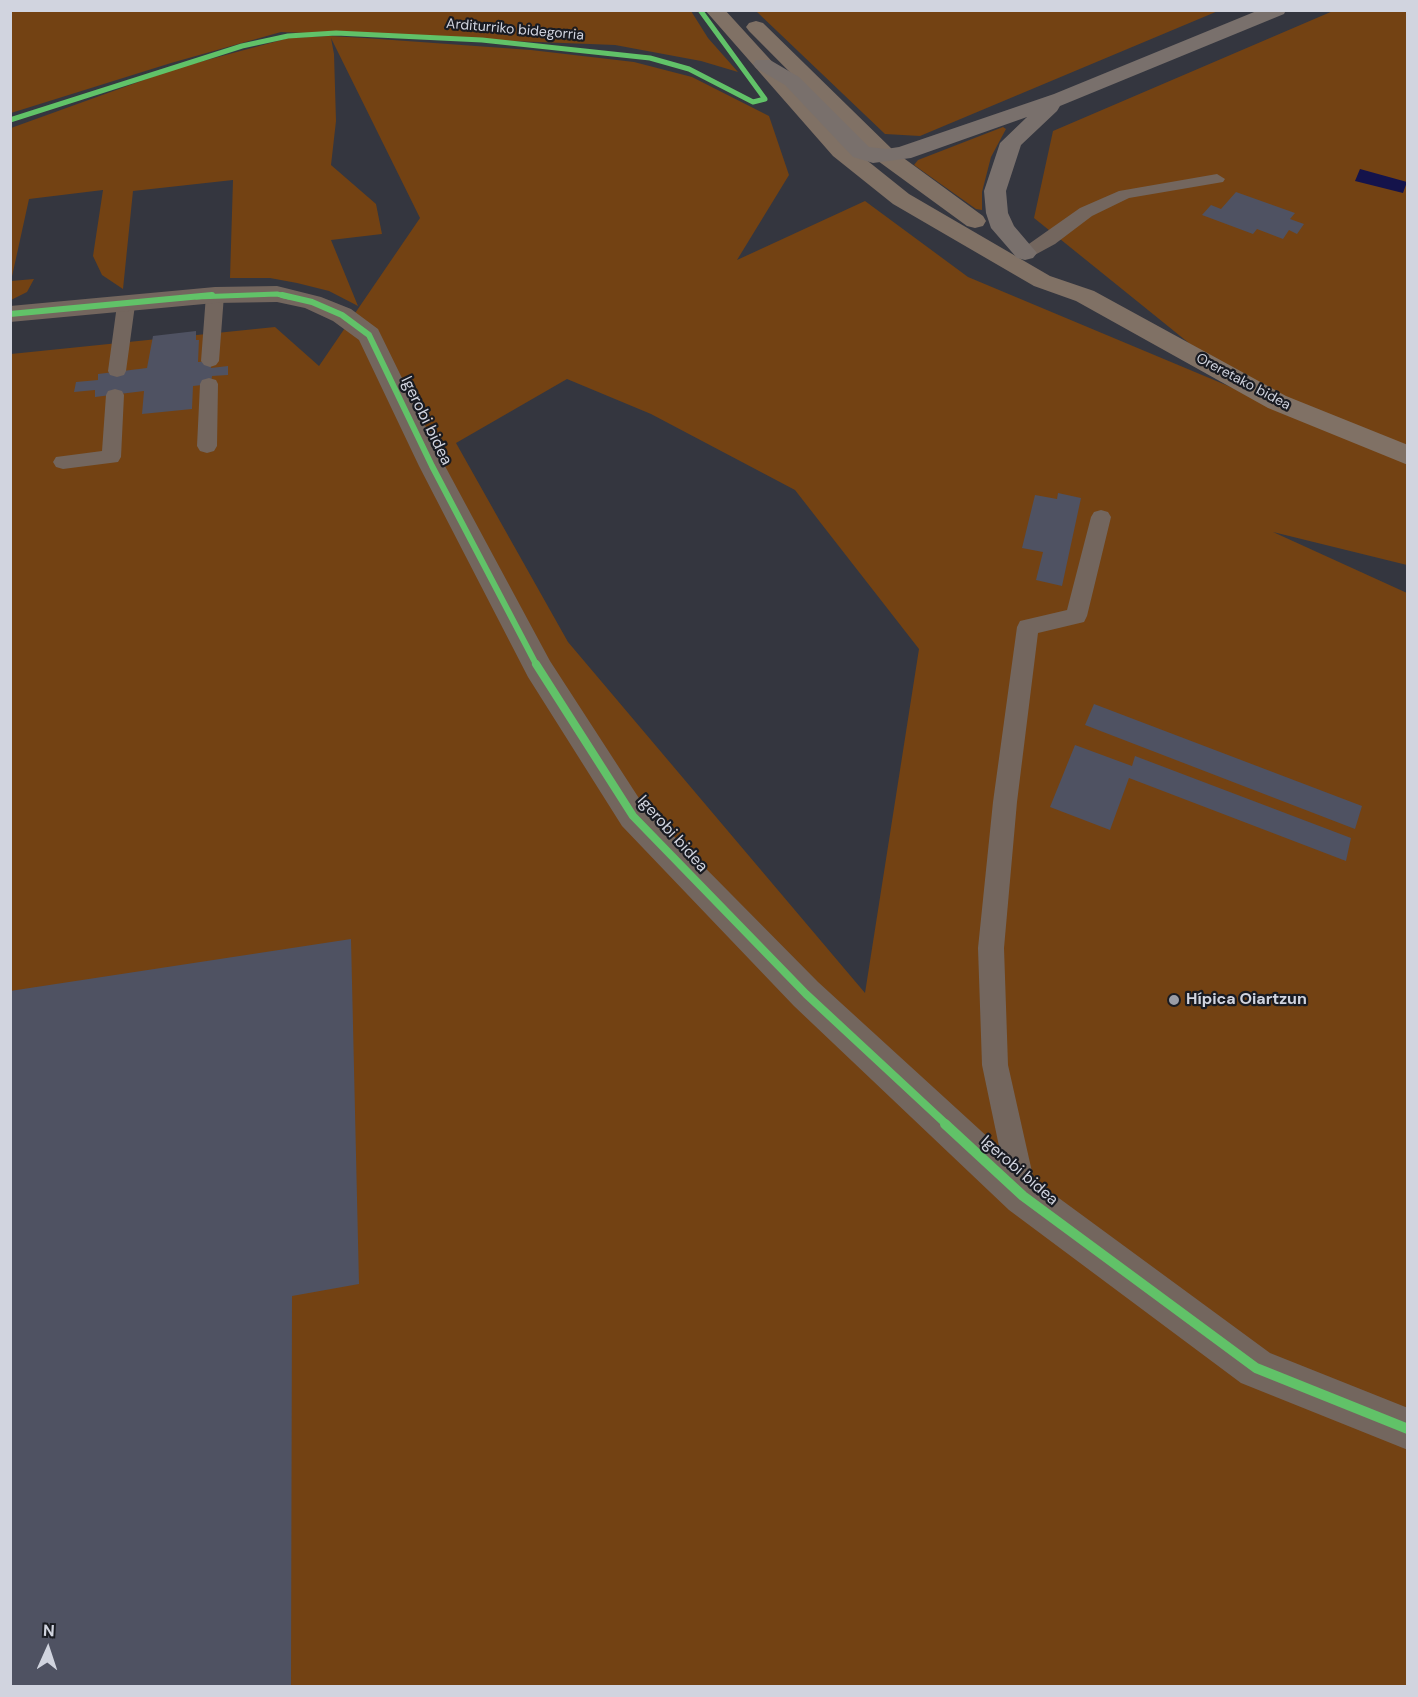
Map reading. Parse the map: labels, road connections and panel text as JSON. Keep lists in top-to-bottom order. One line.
{"streets":{"main road":["Oreretako bidea"],"street":["Igerobi bidea"],"cycle path":["Arditurriko bidegorria"]},"places":["Hípica Oiartzun"],"north":"top"}
